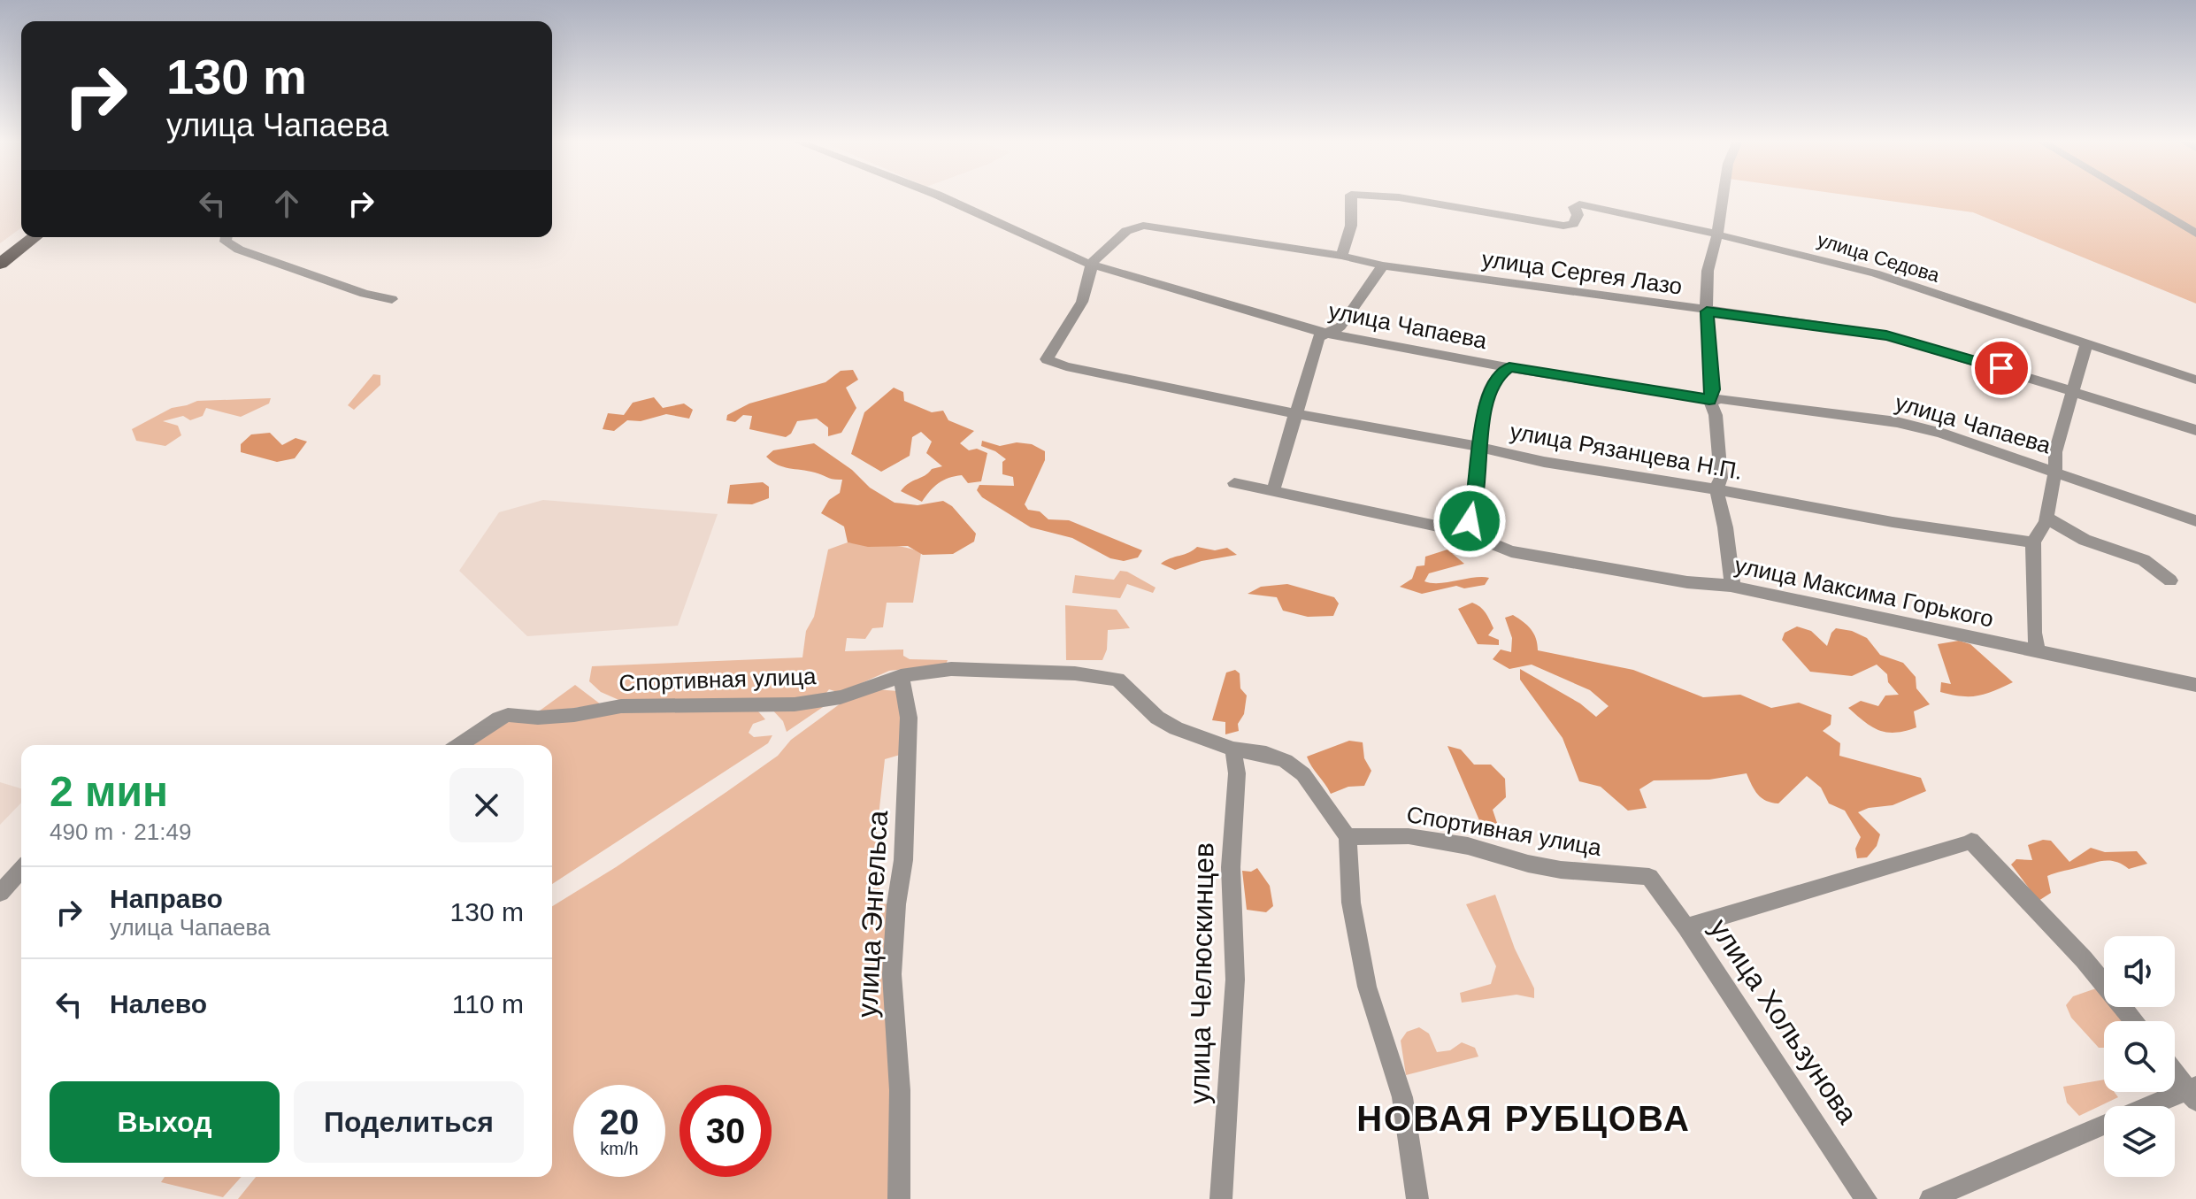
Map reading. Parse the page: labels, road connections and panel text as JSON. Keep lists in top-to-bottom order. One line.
{"streets":{"street":["улица Седова","улица Сергея Лазо","улица Чапаева","улица Рязанцева Н.П.","улица Максима Горького","Спортивная улица","улица Энгельса","улица Челюскинцев","улица Хользунова"]},"crossings":[["улица Седова","улица Сергея Лазо"],["улица Сергея Лазо","улица Чапаева"],["улица Сергея Лазо","улица Рязанцева Н.П."],["улица Чапаева","улица Рязанцева Н.П."],["Спортивная улица","улица Энгельса"],["Спортивная улица","улица Челюскинцев"],["Спортивная улица","улица Хользунова"]],"districts":["НОВАЯ РУБЦОВА"],"page":{"turn":["130 m","улица Чапаева"],"heading":["2 мин","490 m · 21:49"],"list":[{"name":"Направо","note":"улица Чапаева","value":"130 m"},{"name":"Налево","value":"110 m"}],"buttons":["Выход","Поделиться"],"speed":"20 km/h","limit":"30"}}
